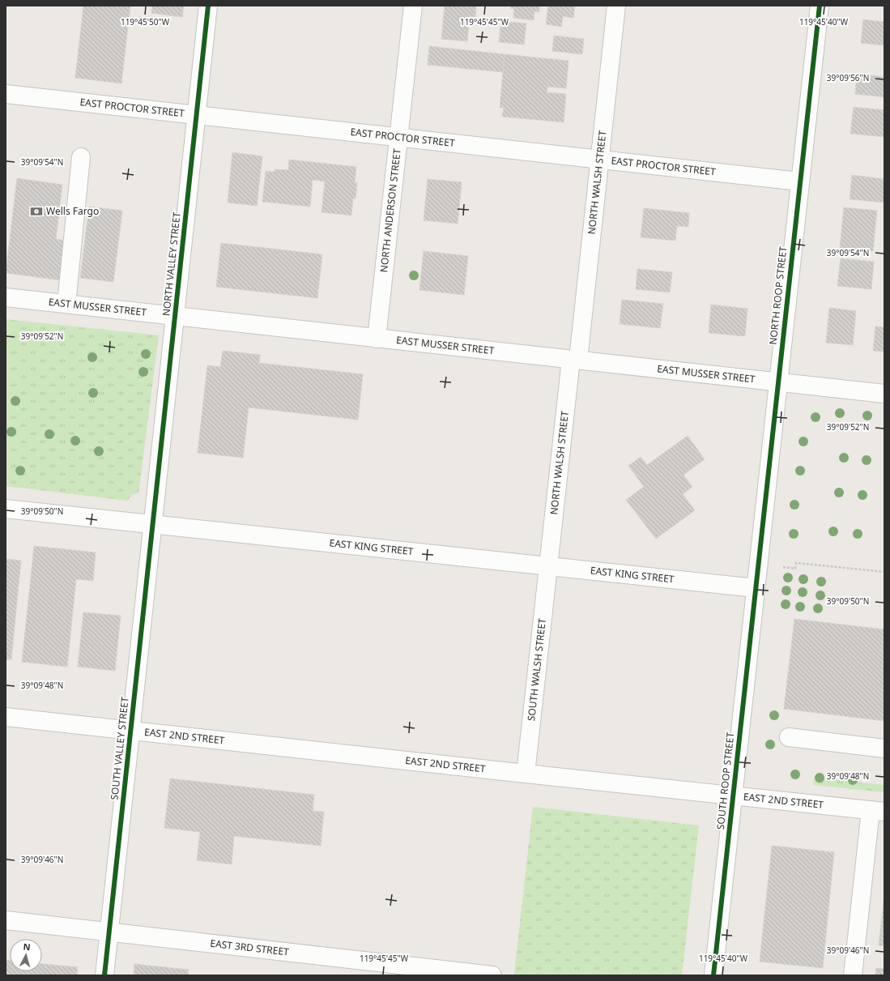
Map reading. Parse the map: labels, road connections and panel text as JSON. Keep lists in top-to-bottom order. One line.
{"streets":{"street":["EAST PROCTOR STREET","NORTH WALSH STREET","NORTH ANDERSON STREET","NORTH VALLEY STREET","NORTH ROOP STREET","EAST MUSSER STREET","EAST KING STREET","SOUTH WALSH STREET","EAST 2ND STREET","SOUTH VALLEY STREET","SOUTH ROOP STREET","EAST 3RD STREET"]},"crossings":[["EAST PROCTOR STREET","NORTH WALSH STREET"],["EAST PROCTOR STREET","NORTH ANDERSON STREET"],["EAST PROCTOR STREET","NORTH VALLEY STREET"],["EAST PROCTOR STREET","NORTH ROOP STREET"],["NORTH WALSH STREET","EAST MUSSER STREET"],["NORTH WALSH STREET","EAST KING STREET"],["NORTH WALSH STREET","SOUTH WALSH STREET"],["NORTH ANDERSON STREET","EAST MUSSER STREET"],["NORTH VALLEY STREET","EAST MUSSER STREET"],["NORTH VALLEY STREET","EAST KING STREET"],["NORTH VALLEY STREET","SOUTH VALLEY STREET"],["NORTH ROOP STREET","EAST MUSSER STREET"],["NORTH ROOP STREET","EAST KING STREET"],["NORTH ROOP STREET","SOUTH ROOP STREET"],["EAST KING STREET","SOUTH WALSH STREET"],["EAST KING STREET","SOUTH VALLEY STREET"],["EAST KING STREET","SOUTH ROOP STREET"],["SOUTH WALSH STREET","EAST 2ND STREET"],["EAST 2ND STREET","SOUTH VALLEY STREET"],["EAST 2ND STREET","SOUTH ROOP STREET"],["SOUTH VALLEY STREET","EAST 3RD STREET"]],"places":{"bank":["Wells Fargo"]},"north":"top","coordinates":["119°45'50\"W","119°45'45\"W","119°45'40\"W","39°09'56\"N","39°09'54\"N","39°09'52\"N","39°09'50\"N","39°09'48\"N","39°09'46\"N"]}
